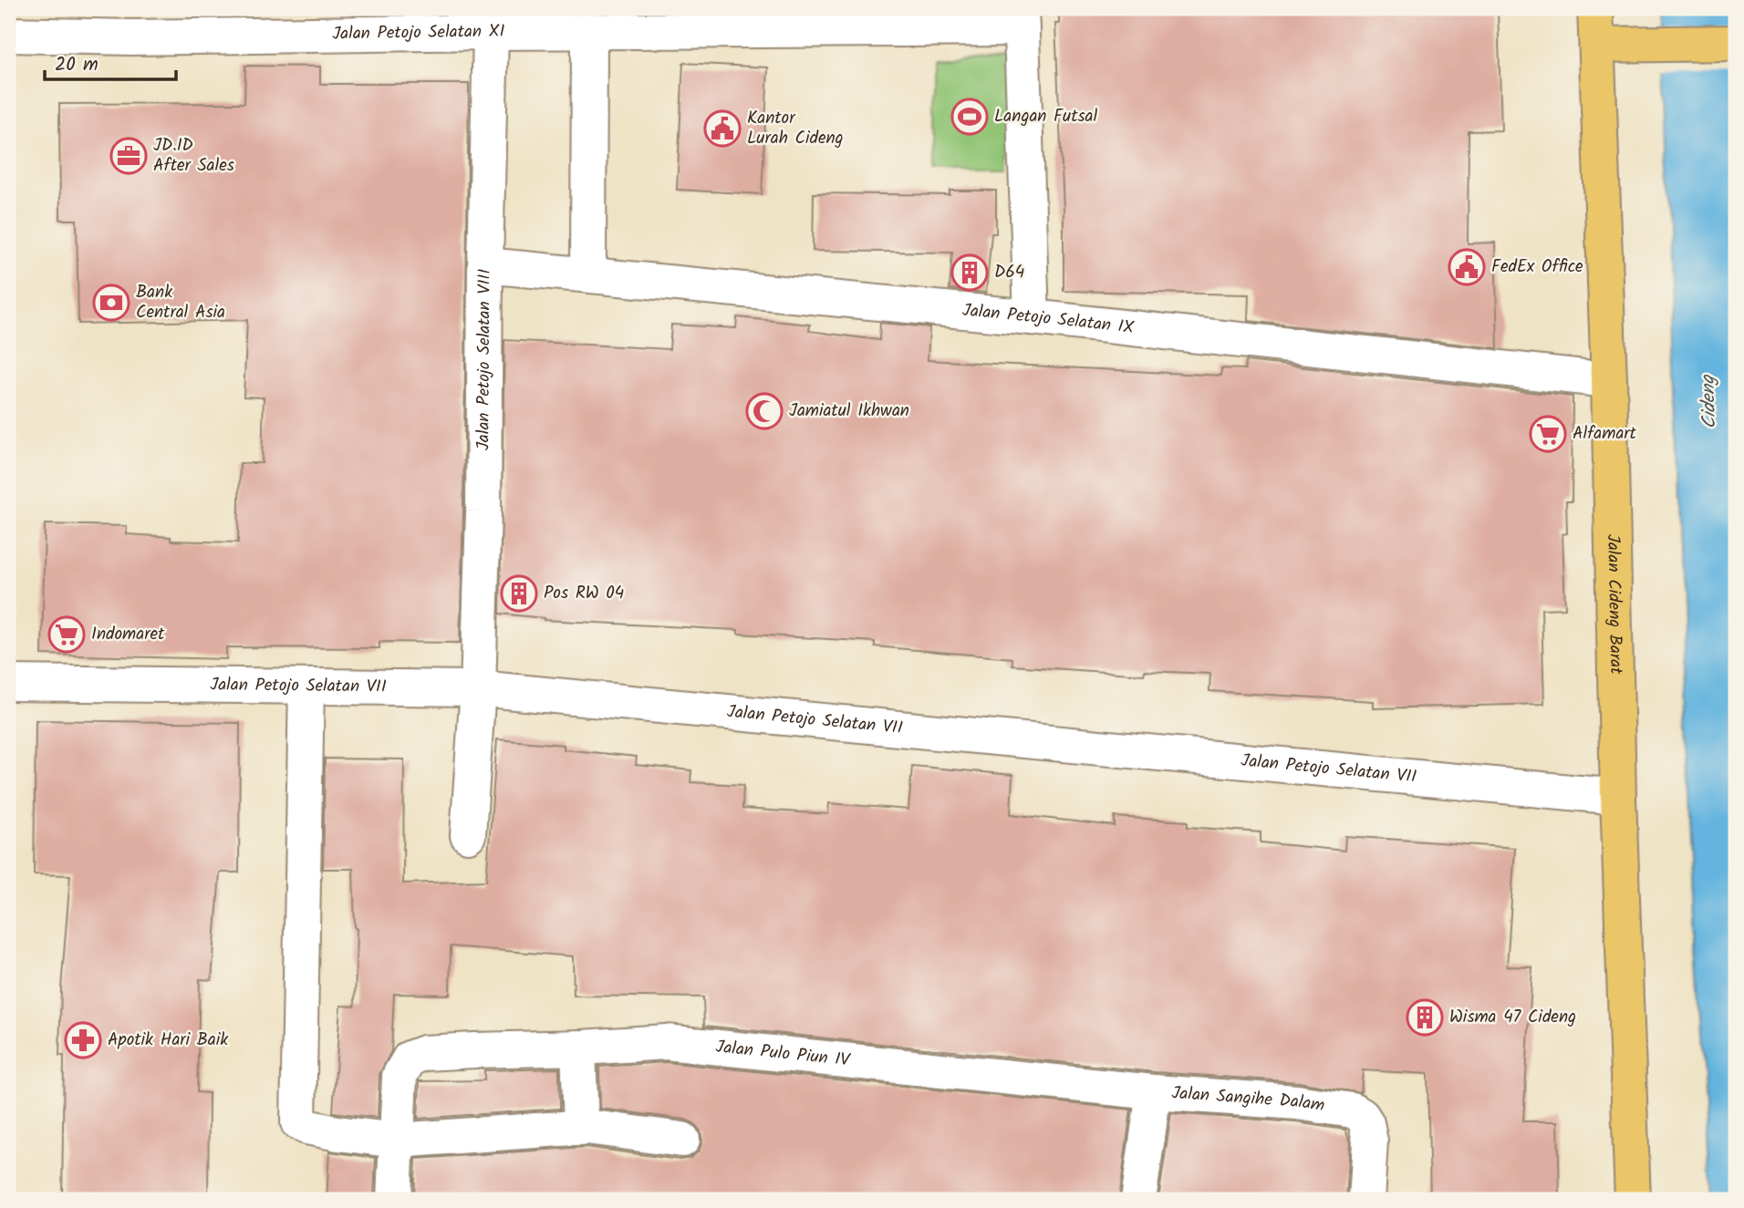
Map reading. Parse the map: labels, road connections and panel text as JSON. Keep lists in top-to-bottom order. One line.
{"streets":{"main road":["Jalan Cideng Barat"],"street":["Jalan Petojo Selatan XI","Jalan Petojo Selatan IX","Jalan Petojo Selatan VIII","Jalan Petojo Selatan VII","Jalan Pulo Piun IV","Jalan Sangihe Dalam"]},"crossings":[["Jalan Petojo Selatan XI","Jalan Petojo Selatan VIII"],["Jalan Petojo Selatan IX","Jalan Petojo Selatan VIII"],["Jalan Petojo Selatan IX","Jalan Cideng Barat"],["Jalan Petojo Selatan VIII","Jalan Petojo Selatan VII"],["Jalan Cideng Barat","Jalan Petojo Selatan VII"],["Jalan Pulo Piun IV","Jalan Sangihe Dalam"]],"water":["Cideng"],"places":{"sports":["Langan Futsal"],"public building":["Kantor Lurah Cideng","FedEx Office"],"office":["JD.ID After Sales"],"building":["D64","Pos RW 04","Wisma 47 Cideng"],"bank":["Bank Central Asia"],"mosque":["Jamiatul Ikhwan"],"supermarket":["Alfamart","Indomaret"],"pharmacy":["Apotik Hari Baik"]},"scale_bar":"20 m"}
